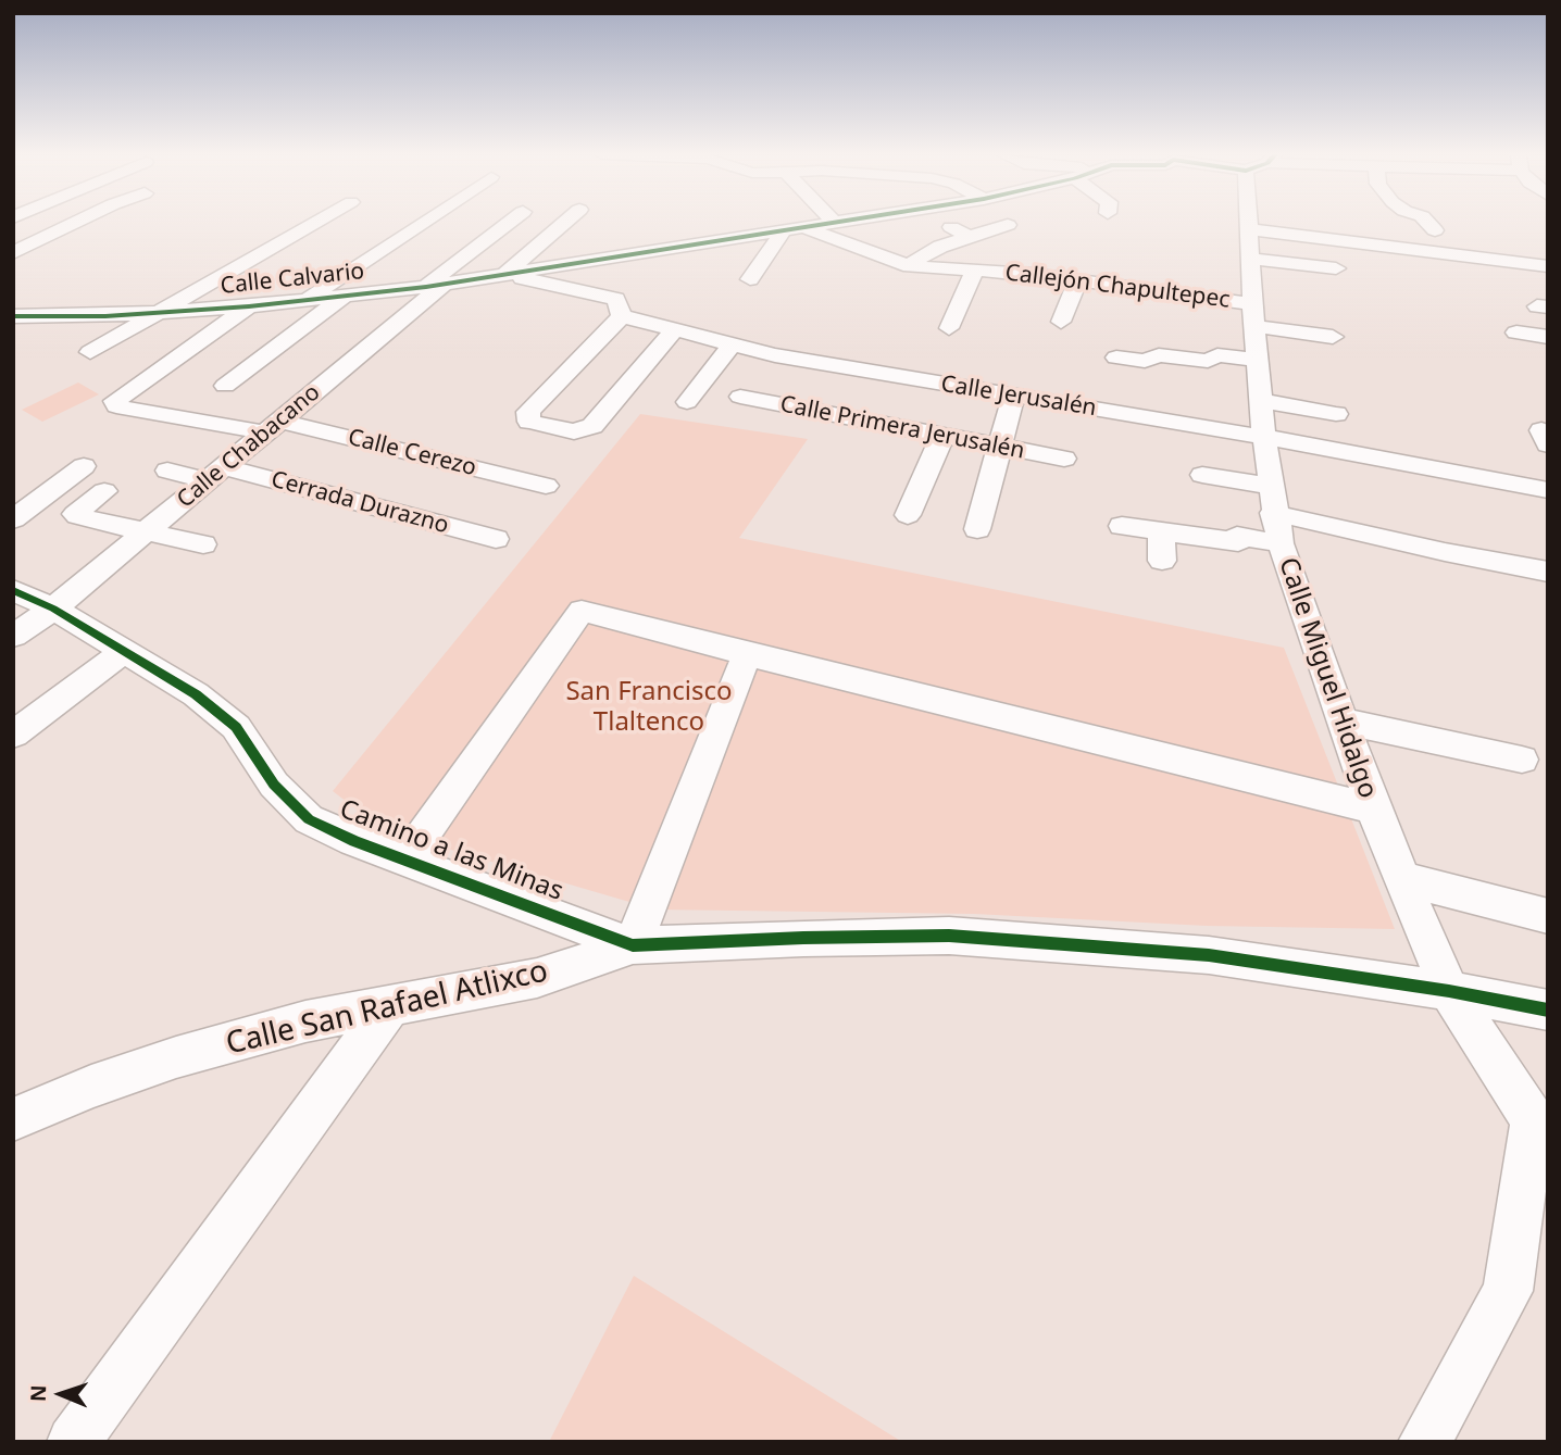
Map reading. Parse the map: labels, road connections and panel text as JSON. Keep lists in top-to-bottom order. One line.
{"streets":{"street":["Calle Calvario","Callejón Chapultepec","Calle Jerusalén","Calle Primera Jerusalén","Calle Chabacano","Calle Cerezo","Cerrada Durazno","Calle Miguel Hidalgo","Camino a las Minas","Calle San Rafael Atlixco"]},"crossings":[["Calle Calvario","Callejón Chapultepec"],["Calle Calvario","Calle Jerusalén"],["Calle Calvario","Calle Chabacano"],["Calle Calvario","Calle Cerezo"],["Callejón Chapultepec","Calle Miguel Hidalgo"],["Calle Jerusalén","Calle Miguel Hidalgo"],["Calle Chabacano","Calle Cerezo"],["Calle Chabacano","Cerrada Durazno"],["Calle Chabacano","Camino a las Minas"],["Calle Miguel Hidalgo","Camino a las Minas"],["Camino a las Minas","Calle San Rafael Atlixco"]],"parks":["San Francisco Tlaltenco"],"north":"left"}
